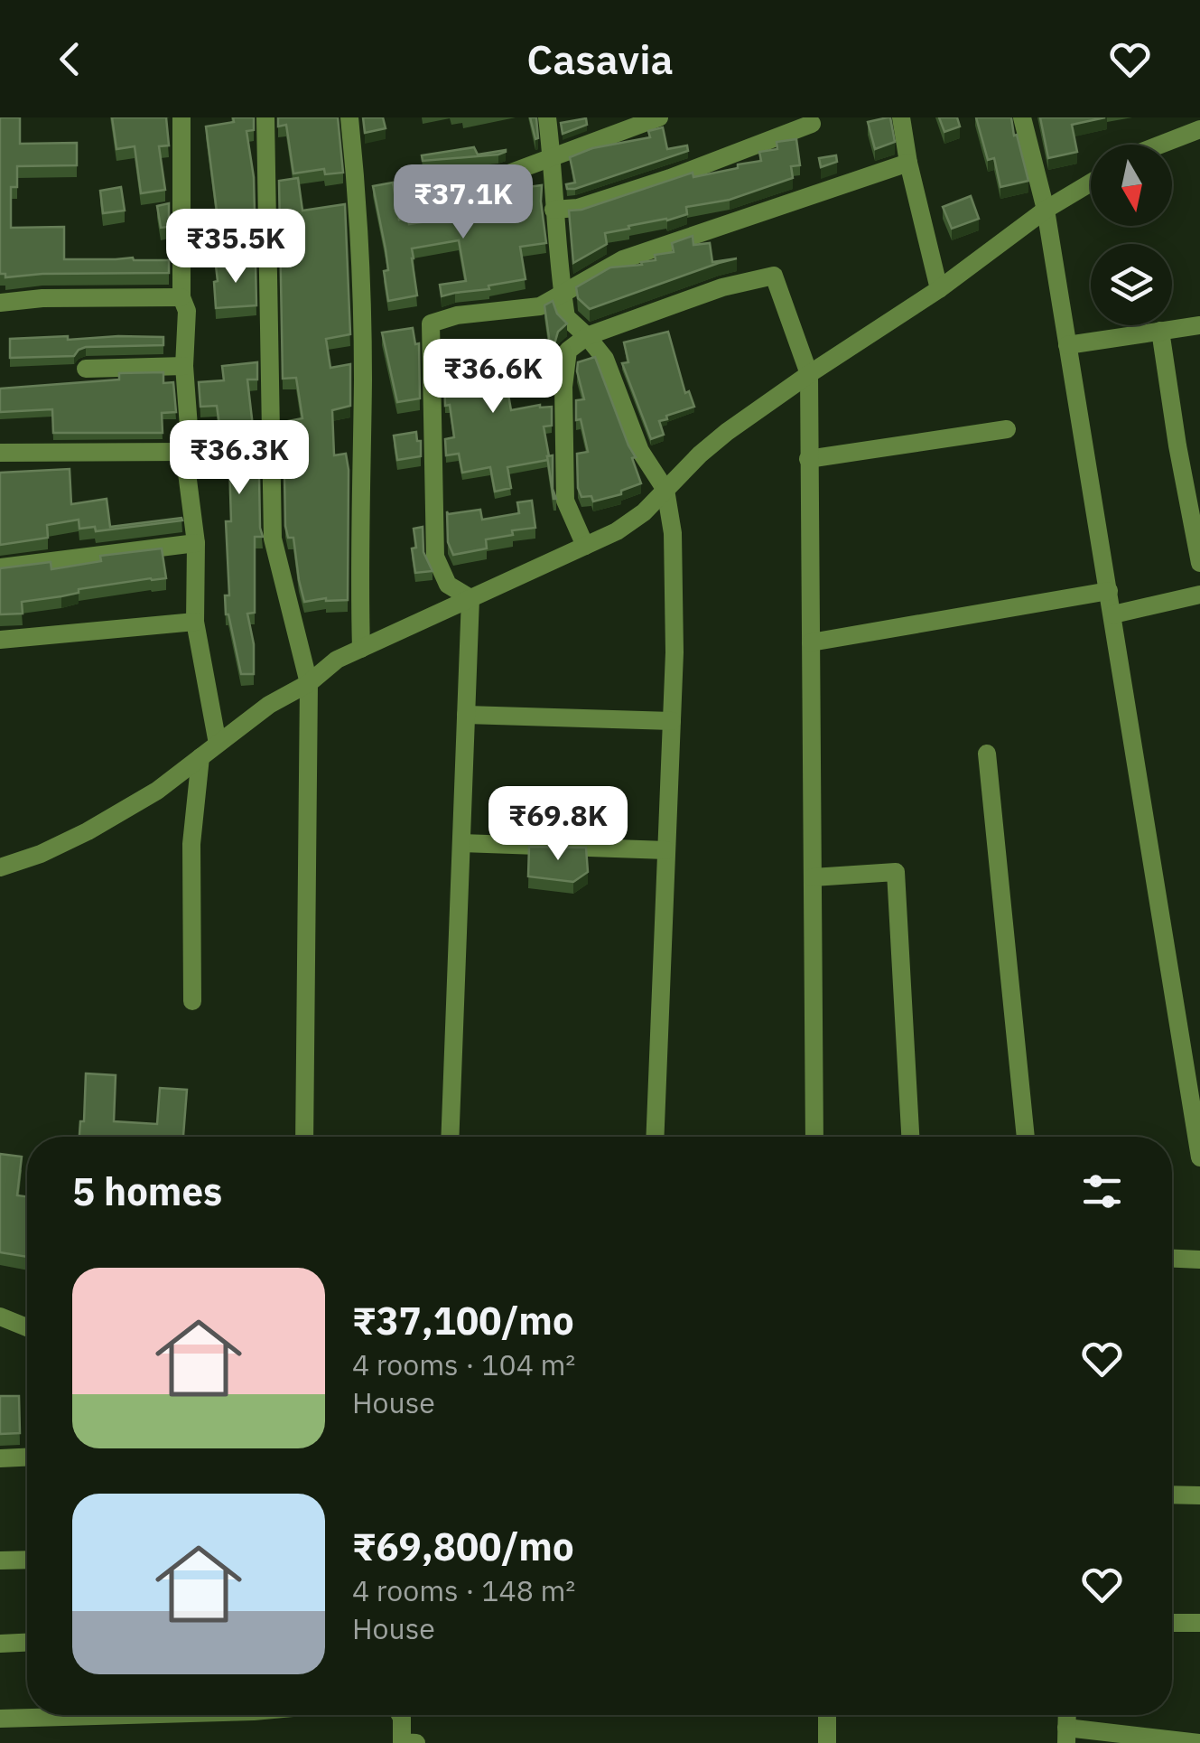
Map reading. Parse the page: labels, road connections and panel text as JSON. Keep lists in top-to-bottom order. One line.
{"north":"bottom","page":{"header":"Casavia","price":["₹37.1K","₹35.5K","₹36.6K","₹36.3K","₹69.8K"],"heading":"5 homes","list":[{"name":"₹37,100/mo","note":"4 rooms · 104 m² · House"},{"name":"₹69,800/mo","note":"4 rooms · 148 m² · House"}]}}
